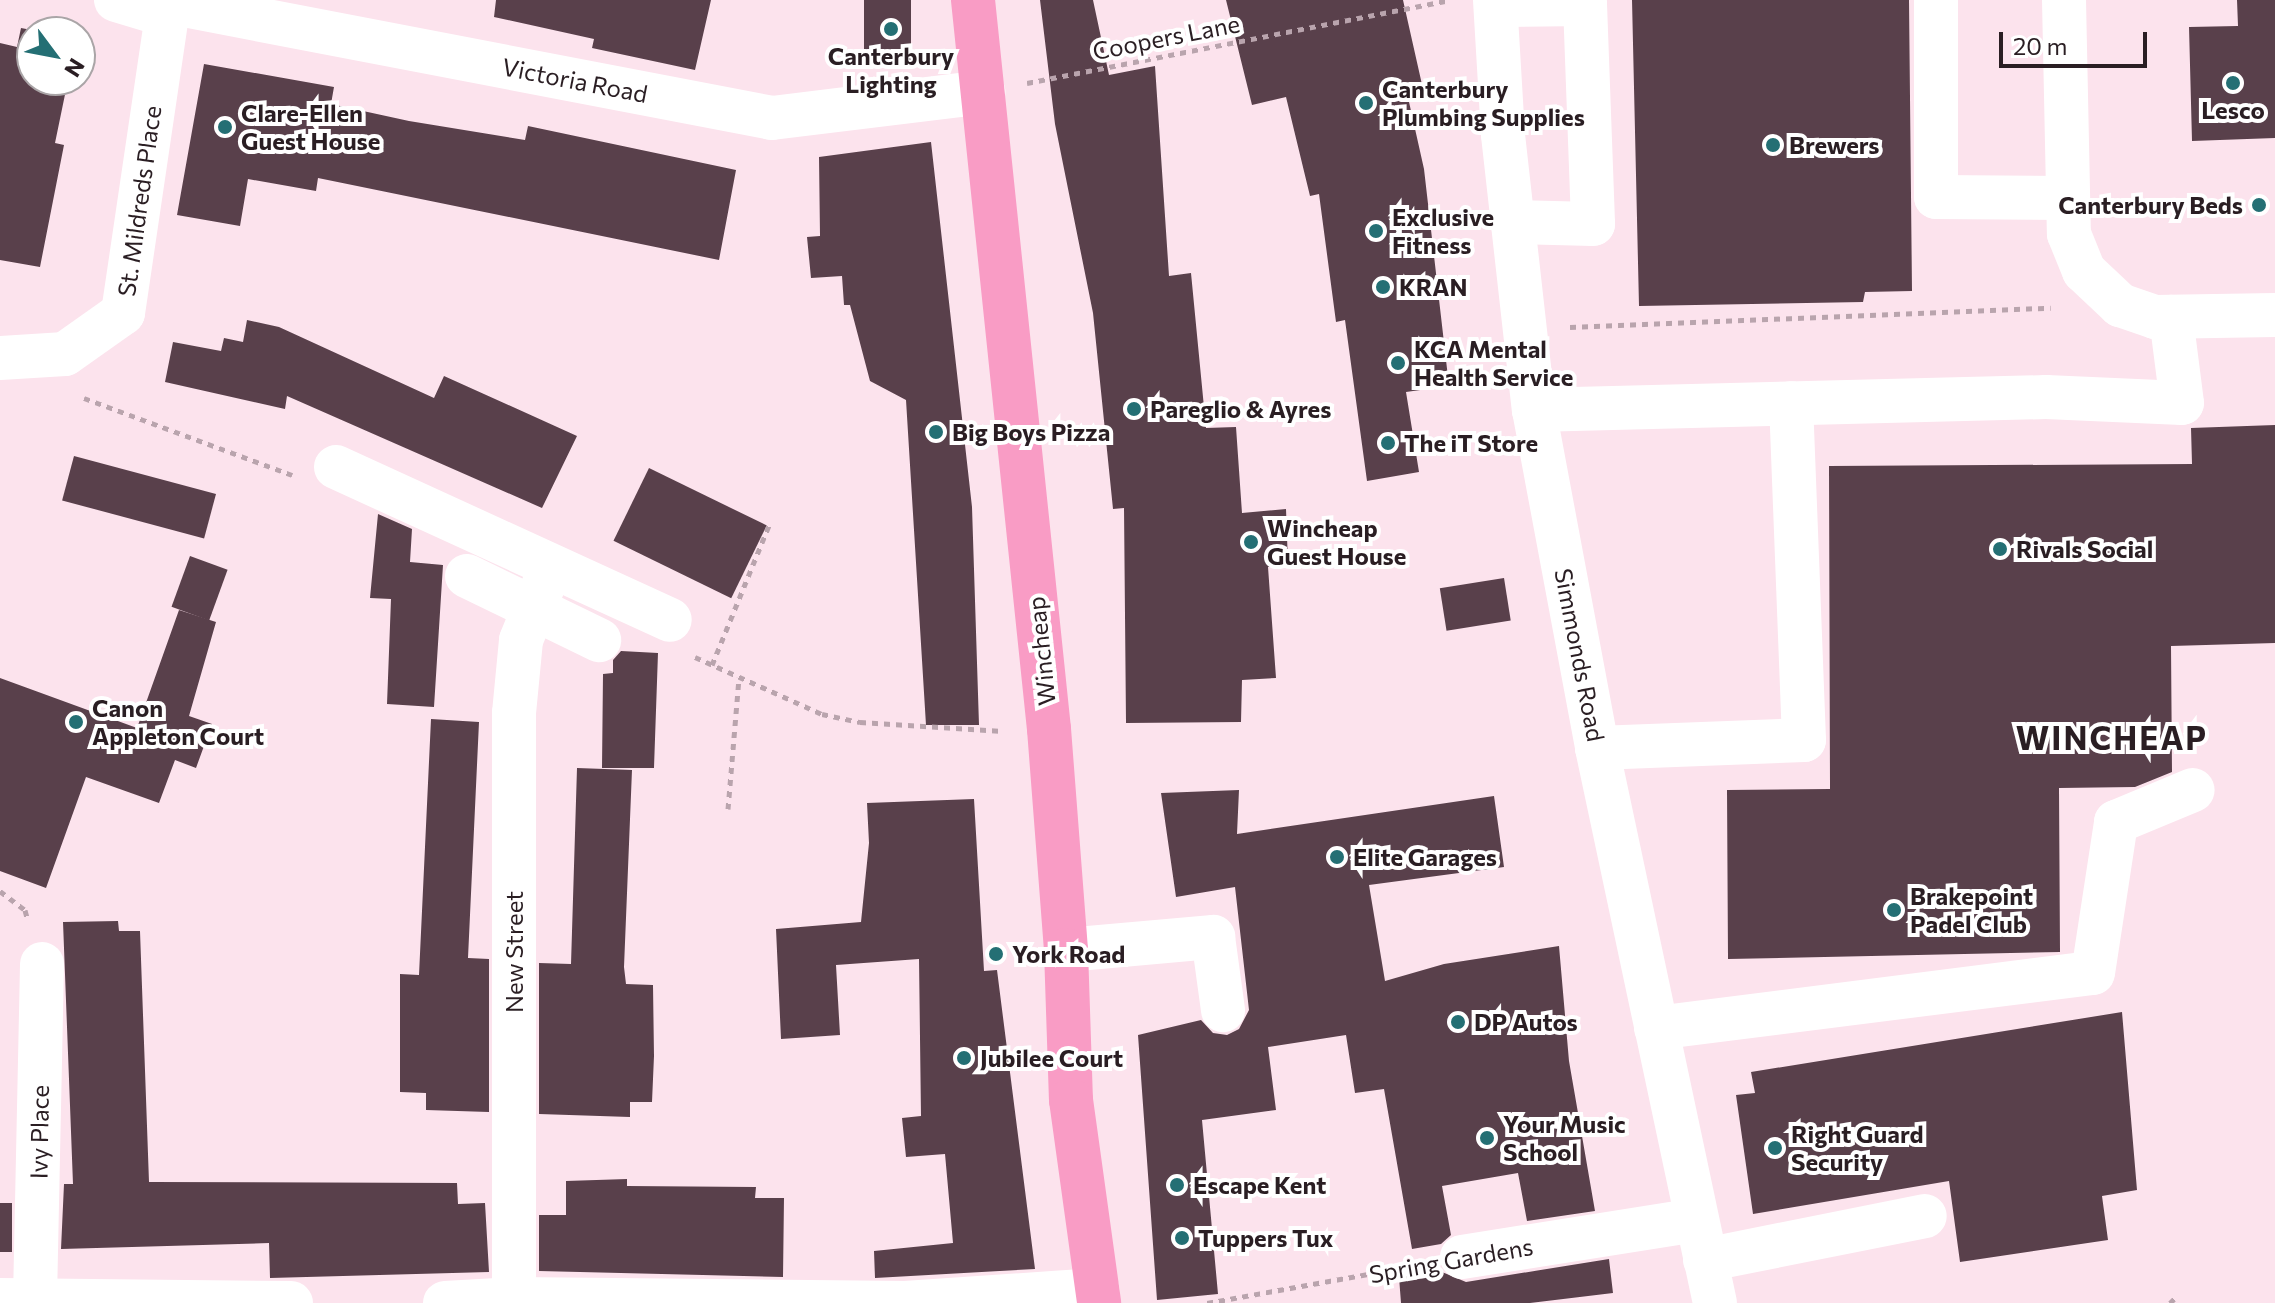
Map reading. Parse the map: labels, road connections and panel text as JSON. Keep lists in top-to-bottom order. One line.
{"streets":{"highway":["Wincheap"],"street":["Victoria Road","St. Mildreds Place","Simmonds Road","New Street","Ivy Place","Spring Gardens"],"path":["Coopers Lane"]},"crossings":[["Coopers Lane","Victoria Road"],["Coopers Lane","Wincheap"],["Victoria Road","St. Mildreds Place"],["Victoria Road","Wincheap"],["Simmonds Road","Spring Gardens"]],"districts":["WINCHEAP"],"places":["Canterbury Lighting","Lesco","Canterbury Plumbing Supplies","Clare-Ellen Guest House","Brewers","Canterbury Beds","Exclusive Fitness","KRAN","KCA Mental Health Service","Pareglio & Ayres","Big Boys Pizza","The iT Store","Wincheap Guest House","Rivals Social","Canon Appleton Court","Elite Garages","Brakepoint Padel Club","York Road","DP Autos","Jubilee Court","Your Music School","Right Guard Security","Escape Kent","Tuppers Tux"],"scale_bar":"20 m","north":"bottom right"}
